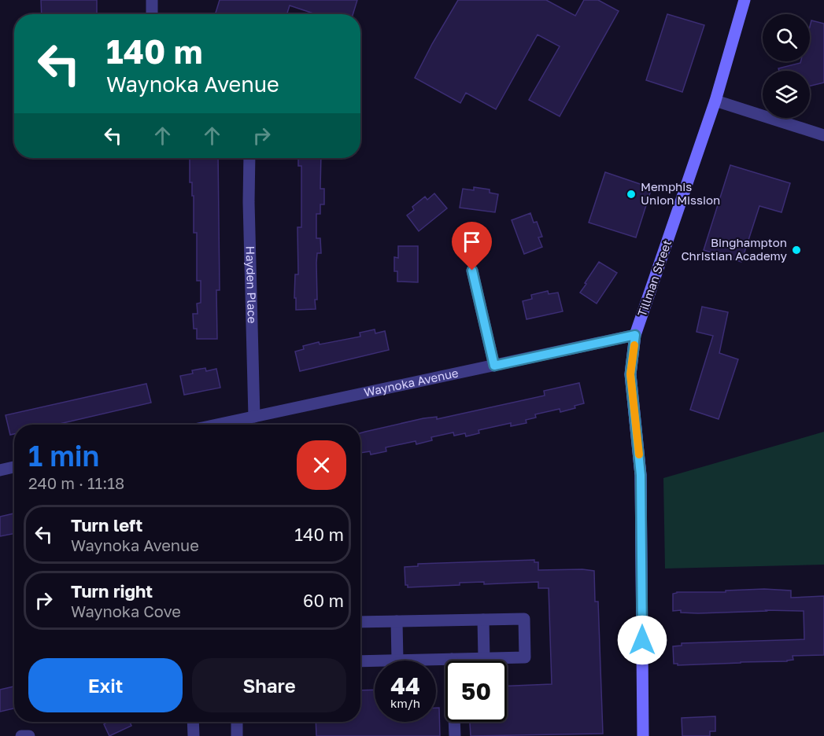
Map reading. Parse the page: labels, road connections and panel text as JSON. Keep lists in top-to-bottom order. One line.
{"streets":{"main road":["Tillman Street"],"street":["Hayden Place","Waynoka Avenue"]},"crossings":[["Tillman Street","Waynoka Avenue"],["Hayden Place","Waynoka Avenue"]],"places":["Memphis Union Mission","Binghampton Christian Academy"],"page":{"turn":["140 m","Waynoka Avenue"],"heading":["1 min","240 m · 11:18"],"list":[{"name":"Turn left","note":"Waynoka Avenue","value":"140 m"},{"name":"Turn right","note":"Waynoka Cove","value":"60 m"}],"buttons":["Exit","Share"],"speed":"44 km/h","limit":"50"}}
